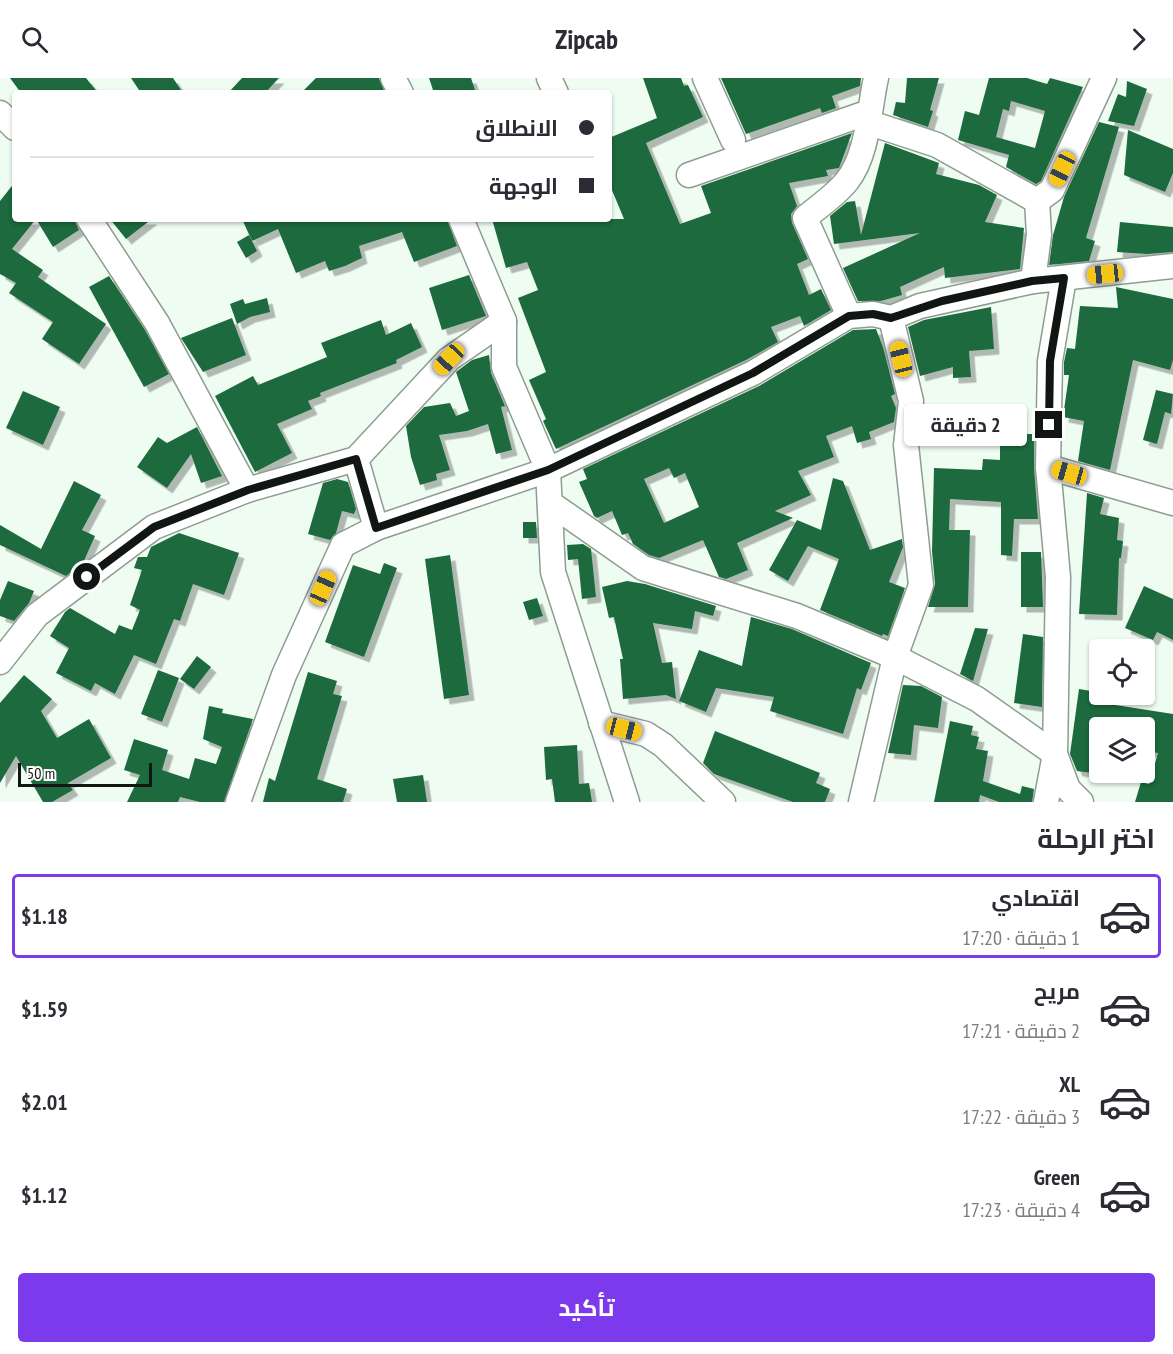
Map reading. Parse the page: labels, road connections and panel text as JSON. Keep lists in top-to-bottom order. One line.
{"scale_bar":"50 m","page":{"header":"Zipcab","banner":["الانطلاق","الوجهة"],"bubble":"2 دقيقة","scale":"50 m","heading":"اختر الرحلة","list":[{"name":"اقتصادي","note":"1 دقيقة · 17:20","value":"$1.18"},{"name":"مريح","note":"2 دقيقة · 17:21","value":"$1.59"},{"name":"XL","note":"3 دقيقة · 17:22","value":"$2.01"},{"name":"Green","note":"4 دقيقة · 17:23","value":"$1.12"}],"buttons":"تأكيد"}}
